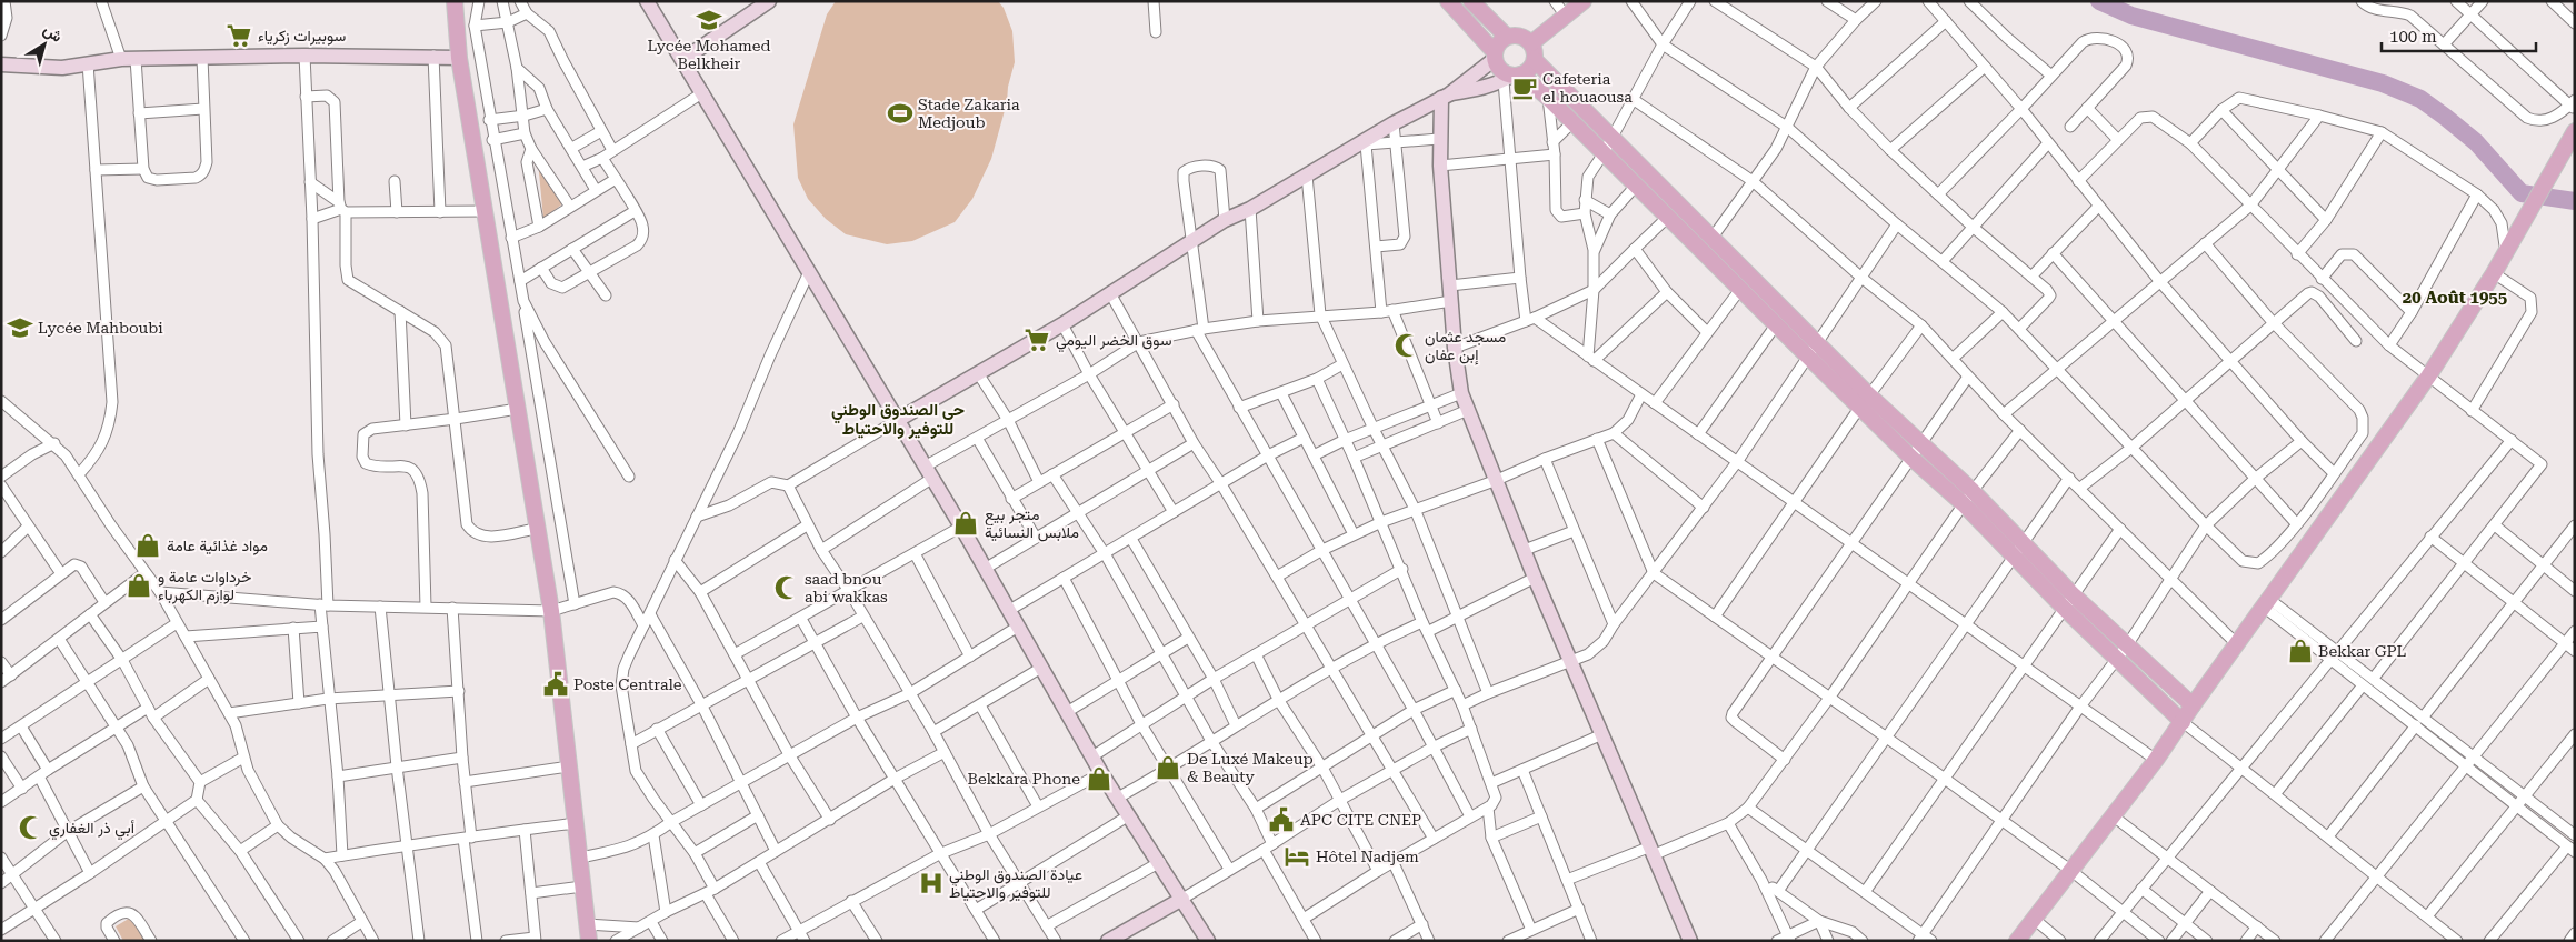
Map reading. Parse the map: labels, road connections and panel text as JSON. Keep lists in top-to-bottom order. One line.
{"districts":["20 Août 1955","حي الصندوق الوطني للتوفير والاحتياط"],"places":{"school or university":["Lycée Mohamed Belkheir","Lycée Mahboubi"],"supermarket":["سوبيرات زكرياء","سوق الخضر اليومي"],"cafe":["Cafeteria el houaousa"],"sports":["Stade Zakaria Medjoub"],"mosque":["مسجد عثمان إبن عفان","saad bnou abi wakkas","أبي ذر الغفاري"],"shop":["متجر بيع ملابس النسائية","مواد غذائية عامة","خرداوات عامة و لوازم الكهرباء","Bekkar GPL","De Luxé Makeup & Beauty","Bekkara Phone"],"public building":["Poste Centrale","APC CITE CNEP"],"hotel":["Hôtel Nadjem"],"hospital":["عيادة الصندوق الوطني للتوفير والاحتياط"]},"scale_bar":"100 m","north":"top right"}
